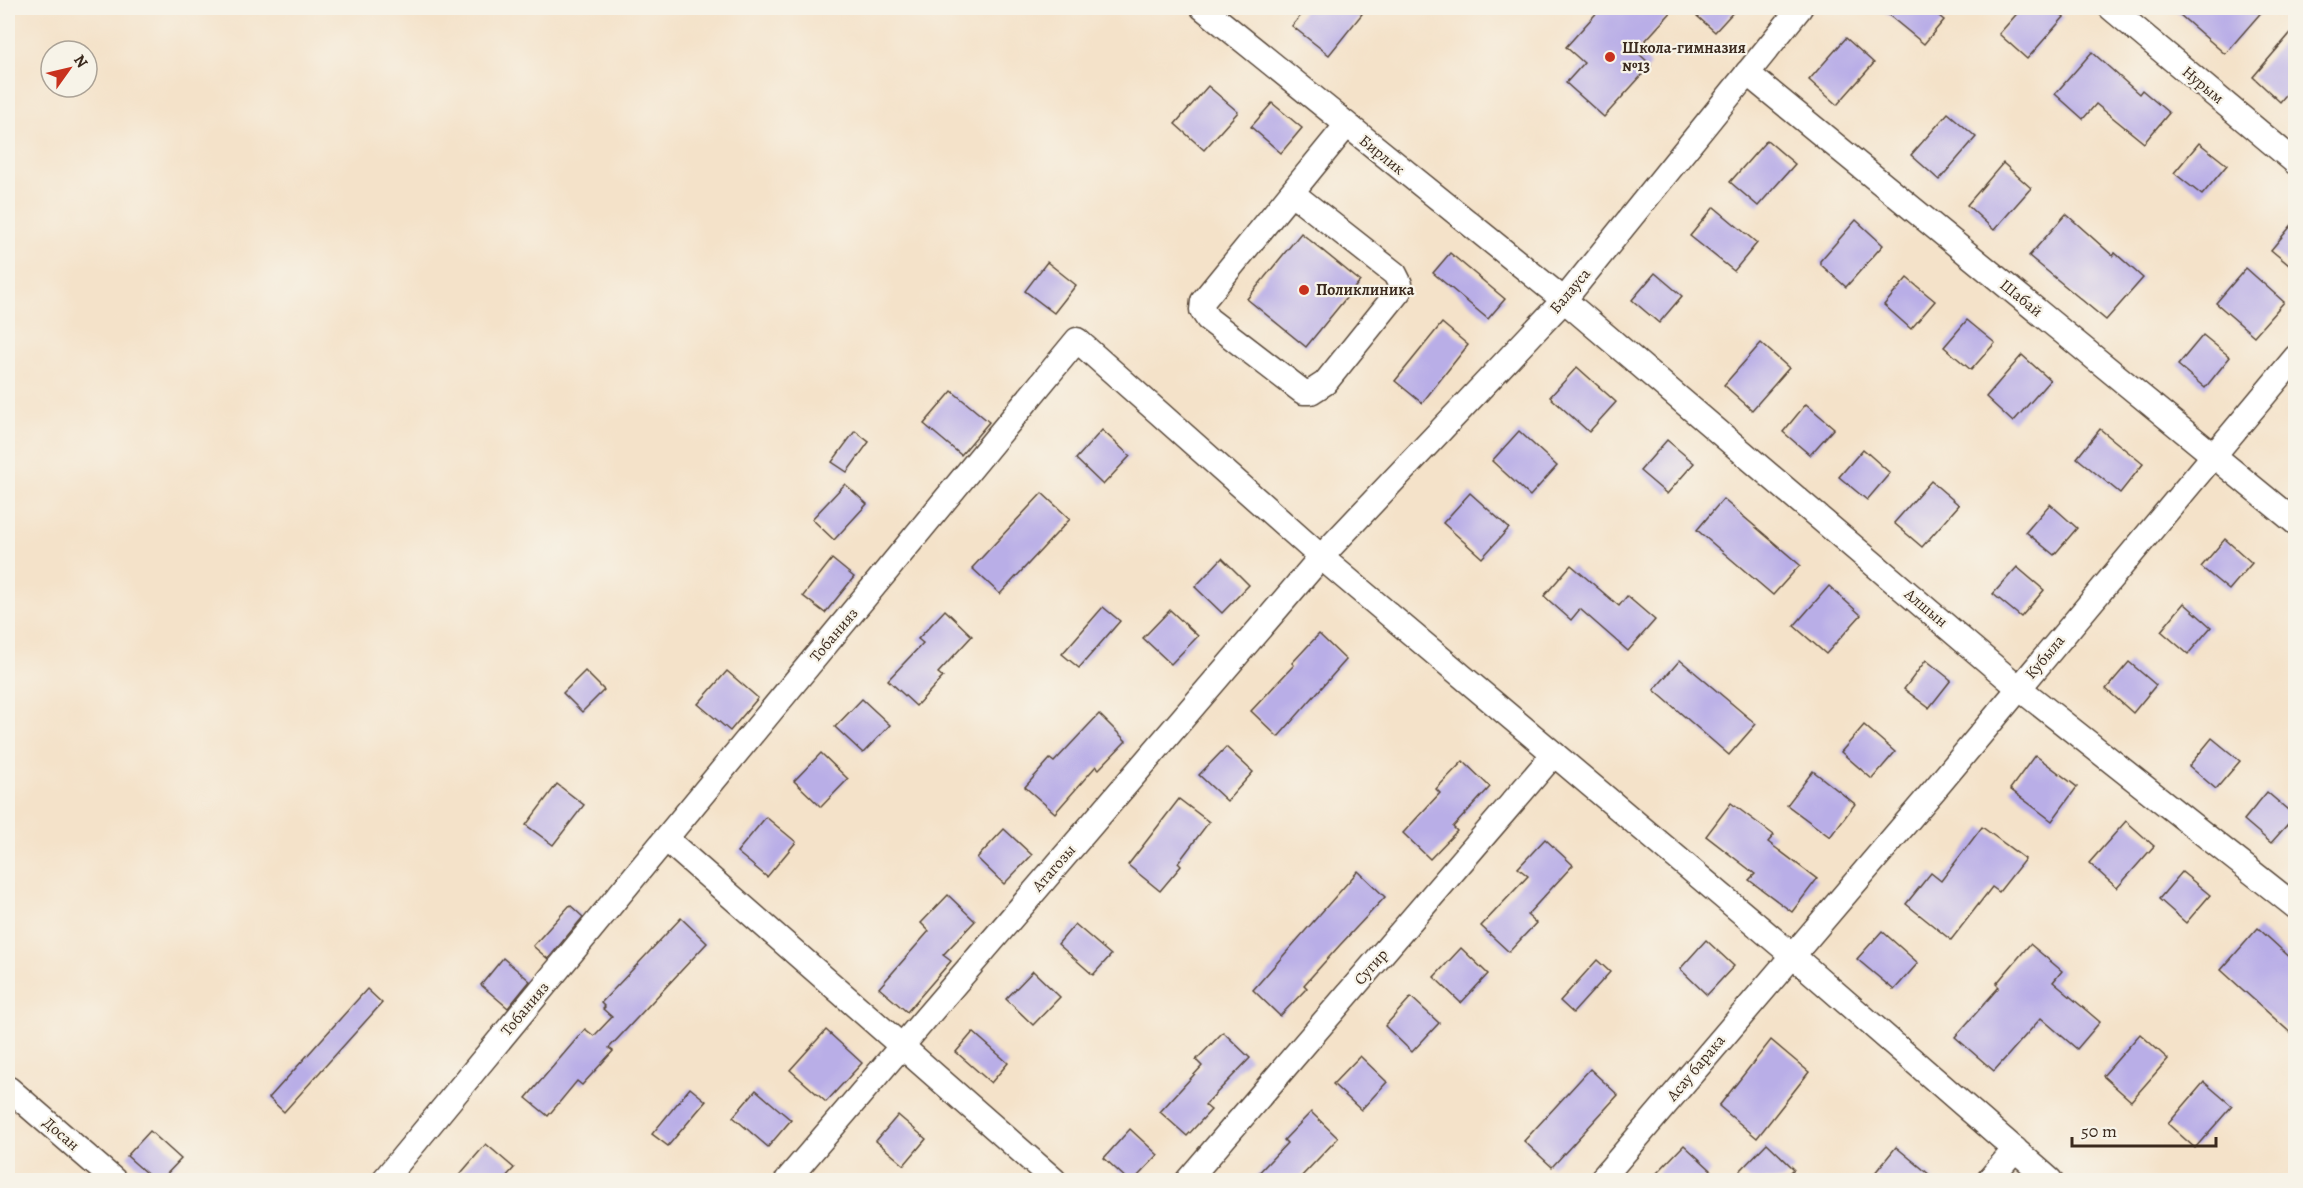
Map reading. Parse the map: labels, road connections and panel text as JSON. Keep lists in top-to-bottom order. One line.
{"streets":{"street":["Нурым","Бирлик","Балауса","Шабай","Алшын","Тобанияз","Кубыла","Атагозы","Сугир","Асау барака","Досан"]},"crossings":[["Бирлик","Балауса"],["Бирлик","Алшын"],["Балауса","Шабай"],["Балауса","Алшын"],["Балауса","Тобанияз"],["Балауса","Атагозы"],["Шабай","Кубыла"],["Алшын","Кубыла"],["Тобанияз","Атагозы"],["Кубыла","Асау барака"]],"places":["Школа-гимназия №13","Поликлиника"],"scale_bar":"50 m","north":"top right"}
